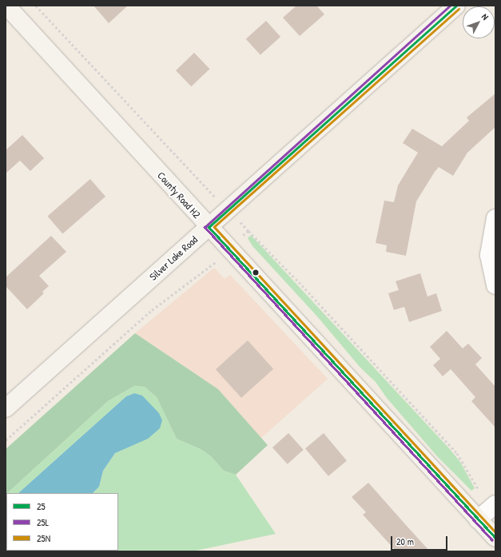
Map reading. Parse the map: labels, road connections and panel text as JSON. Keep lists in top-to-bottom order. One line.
{"streets":{"street":["County Road H2","Silver Lake Road"]},"crossings":[["County Road H2","Silver Lake Road"]],"lines":["transit line 25","transit line 25L","transit line 25N"],"legend":["25","25L","25N"],"scale_bar":"20 m","north":"top right"}
